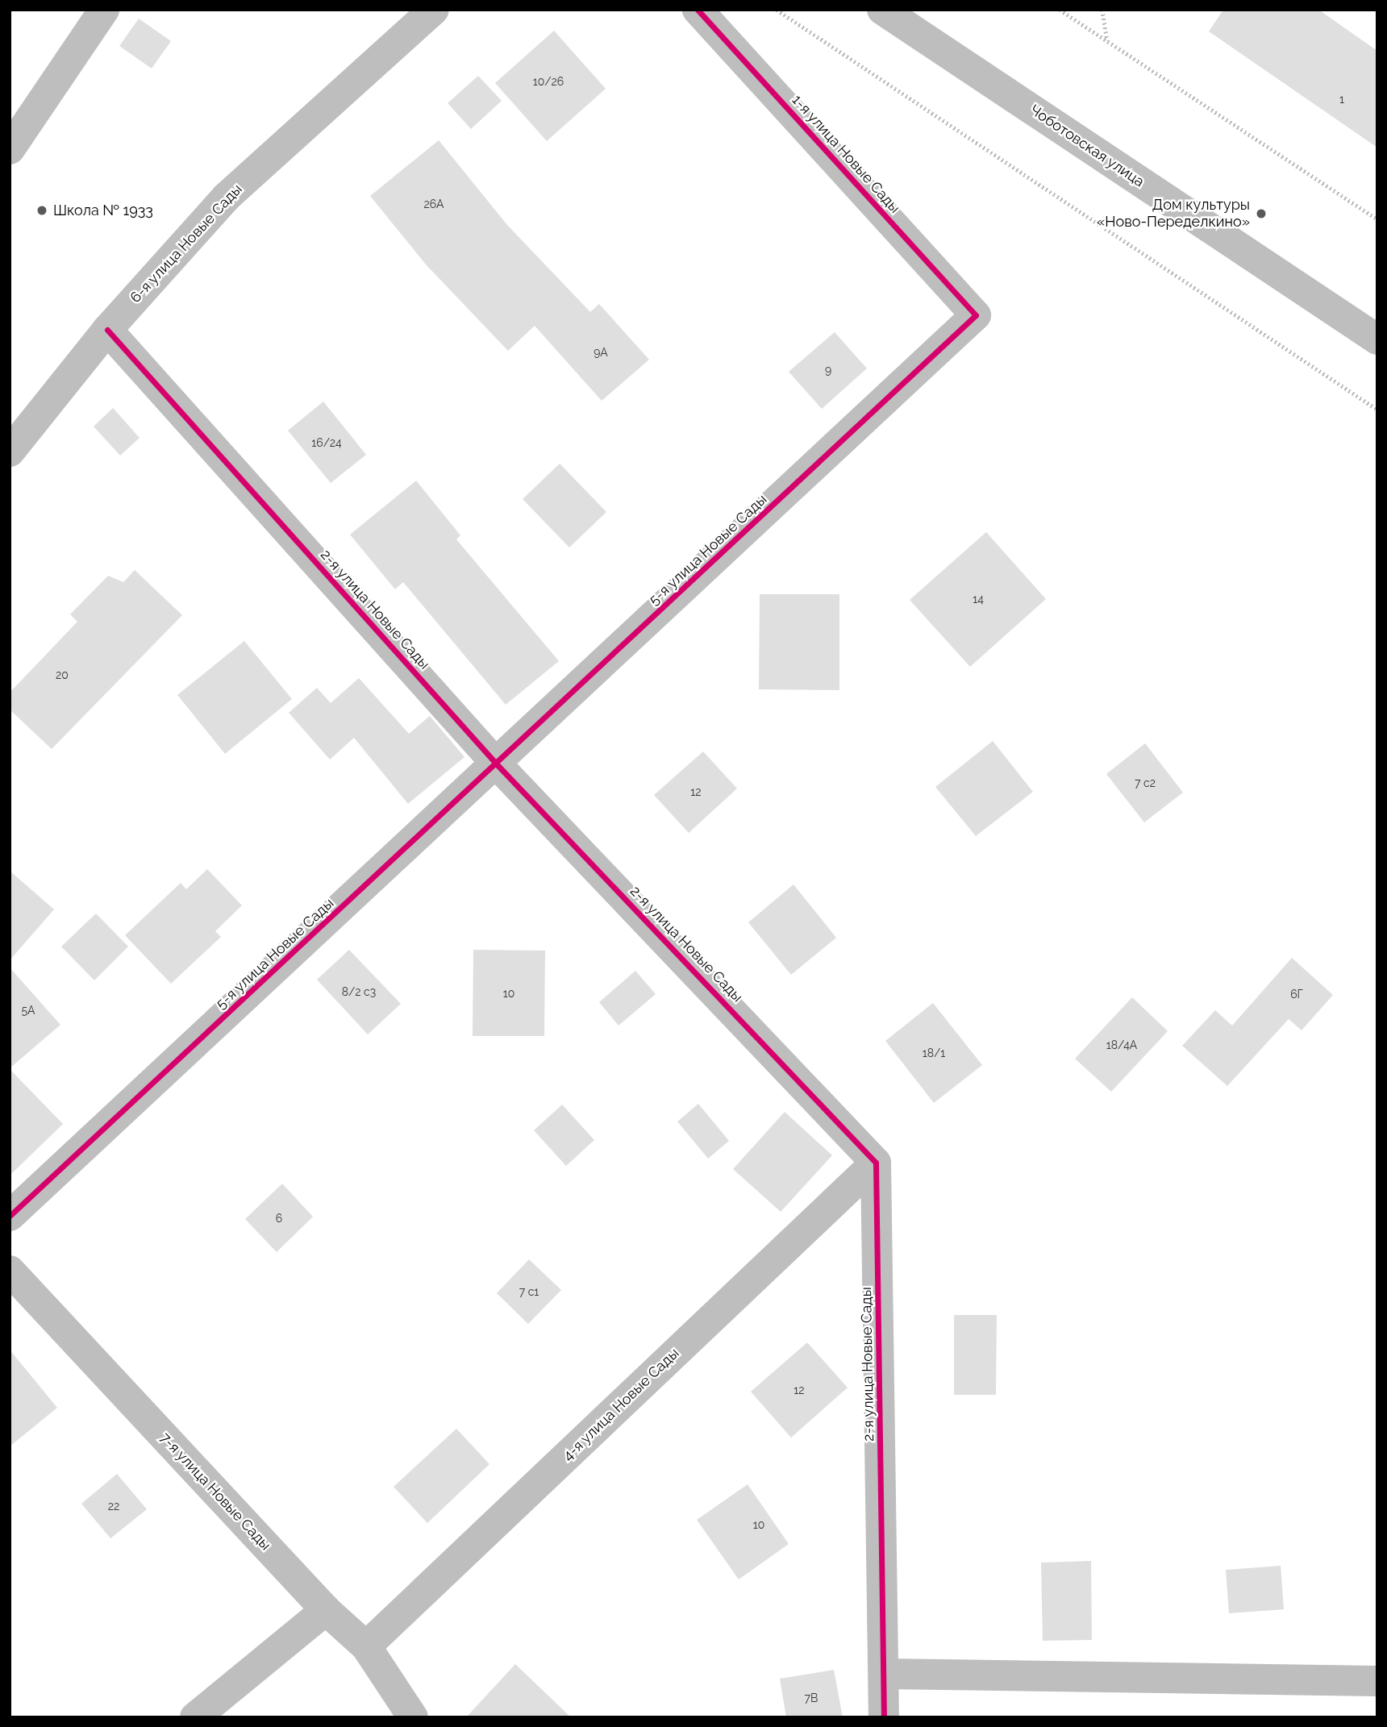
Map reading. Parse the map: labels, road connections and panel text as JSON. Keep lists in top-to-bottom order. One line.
{"streets":{"street":["Чоботовская улица","1-я улица Новые Сады","6-я улица Новые Сады","5-я улица Новые Сады","2-я улица Новые Сады","4-я улица Новые Сады","7-я улица Новые Сады"]},"crossings":[["1-я улица Новые Сады","5-я улица Новые Сады"],["6-я улица Новые Сады","2-я улица Новые Сады"],["5-я улица Новые Сады","2-я улица Новые Сады"],["2-я улица Новые Сады","4-я улица Новые Сады"],["4-я улица Новые Сады","7-я улица Новые Сады"]],"places":["Школа № 1933","Дом культуры «Ново-Переделкино»"],"house_numbers":["10/26","1","26А","9А","9","16/24","14","20","7 с2","12","8/2 с3","10","6Г","5А","18/4А","18/1","6","7 с1","12","22","10","7В"]}
